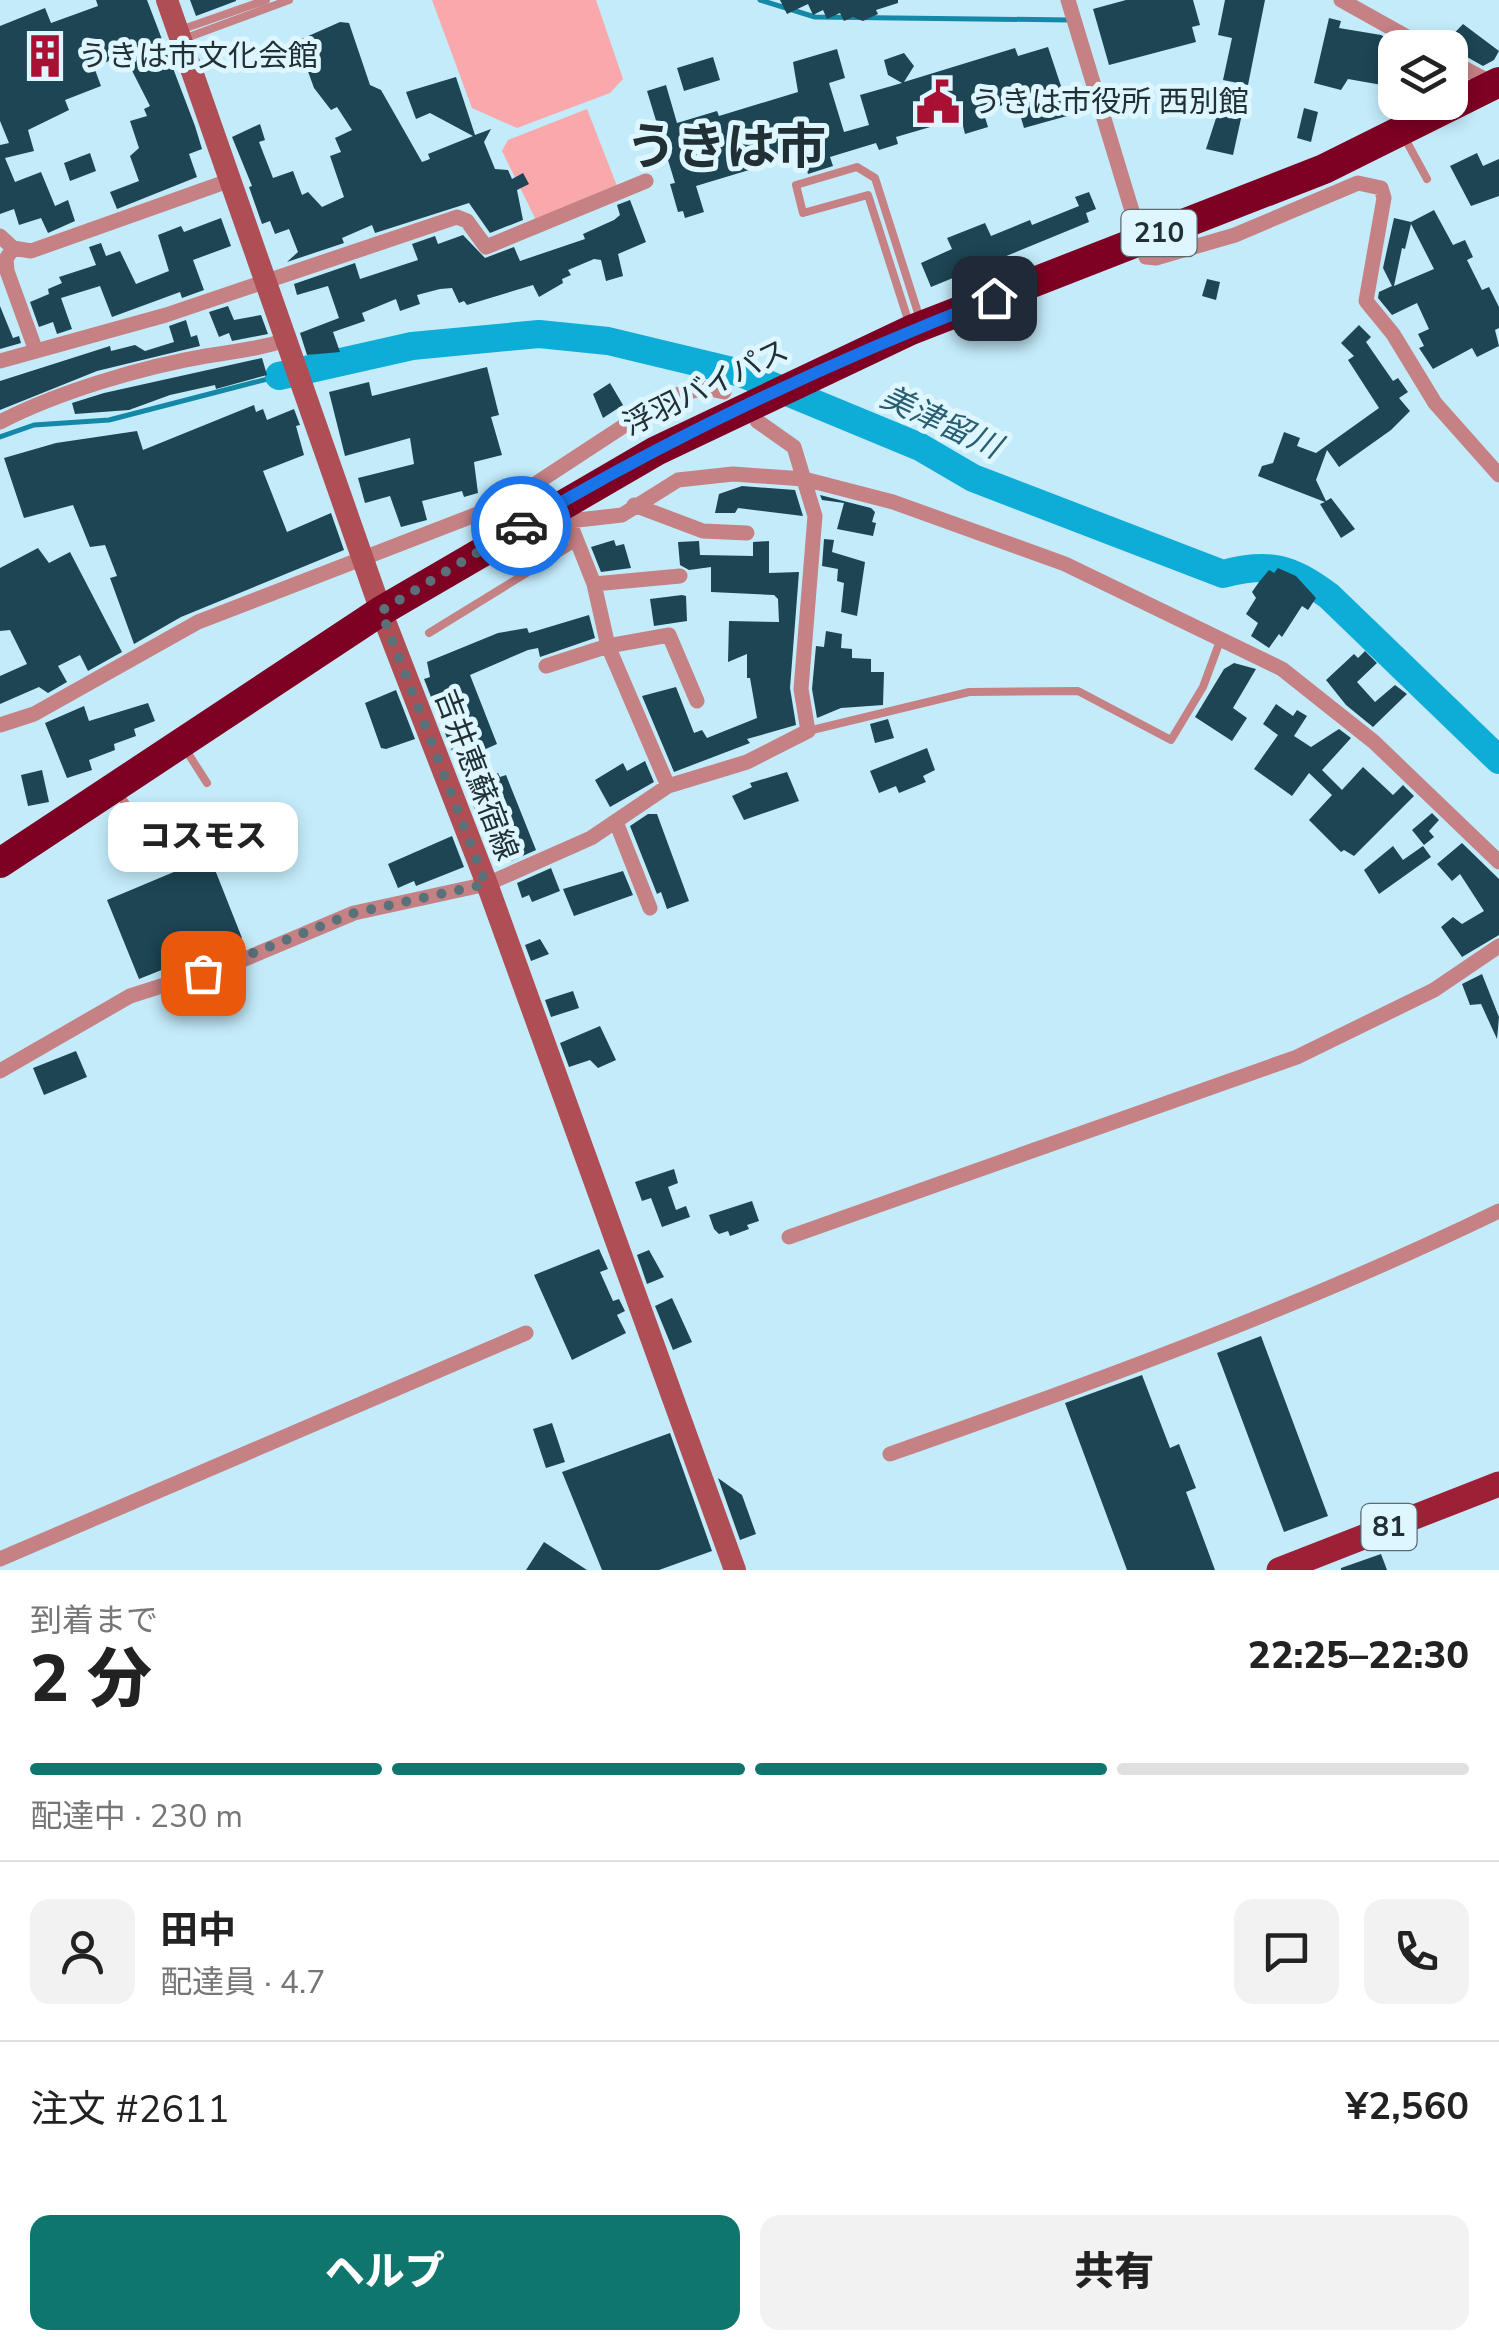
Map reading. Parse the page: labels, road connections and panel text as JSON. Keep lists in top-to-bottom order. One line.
{"streets":{"highway":["210","浮羽バイパス"],"main road":["吉井恵蘇宿線","81"]},"crossings":[["浮羽バイパス","吉井恵蘇宿線"]],"districts":["うきは市"],"water":["美津留川"],"places":{"building":["うきは市文化会館"],"public building":["うきは市役所 西別館"],"other":["コスモス"]},"page":{"bubble":"コスモス","heading":["2 分","到着まで","22:25–22:30"],"panel":["田中","配達員 · 4.7","注文 #2611","¥2,560"],"bar":"配達中 · 230 m","buttons":["ヘルプ","共有"]}}
